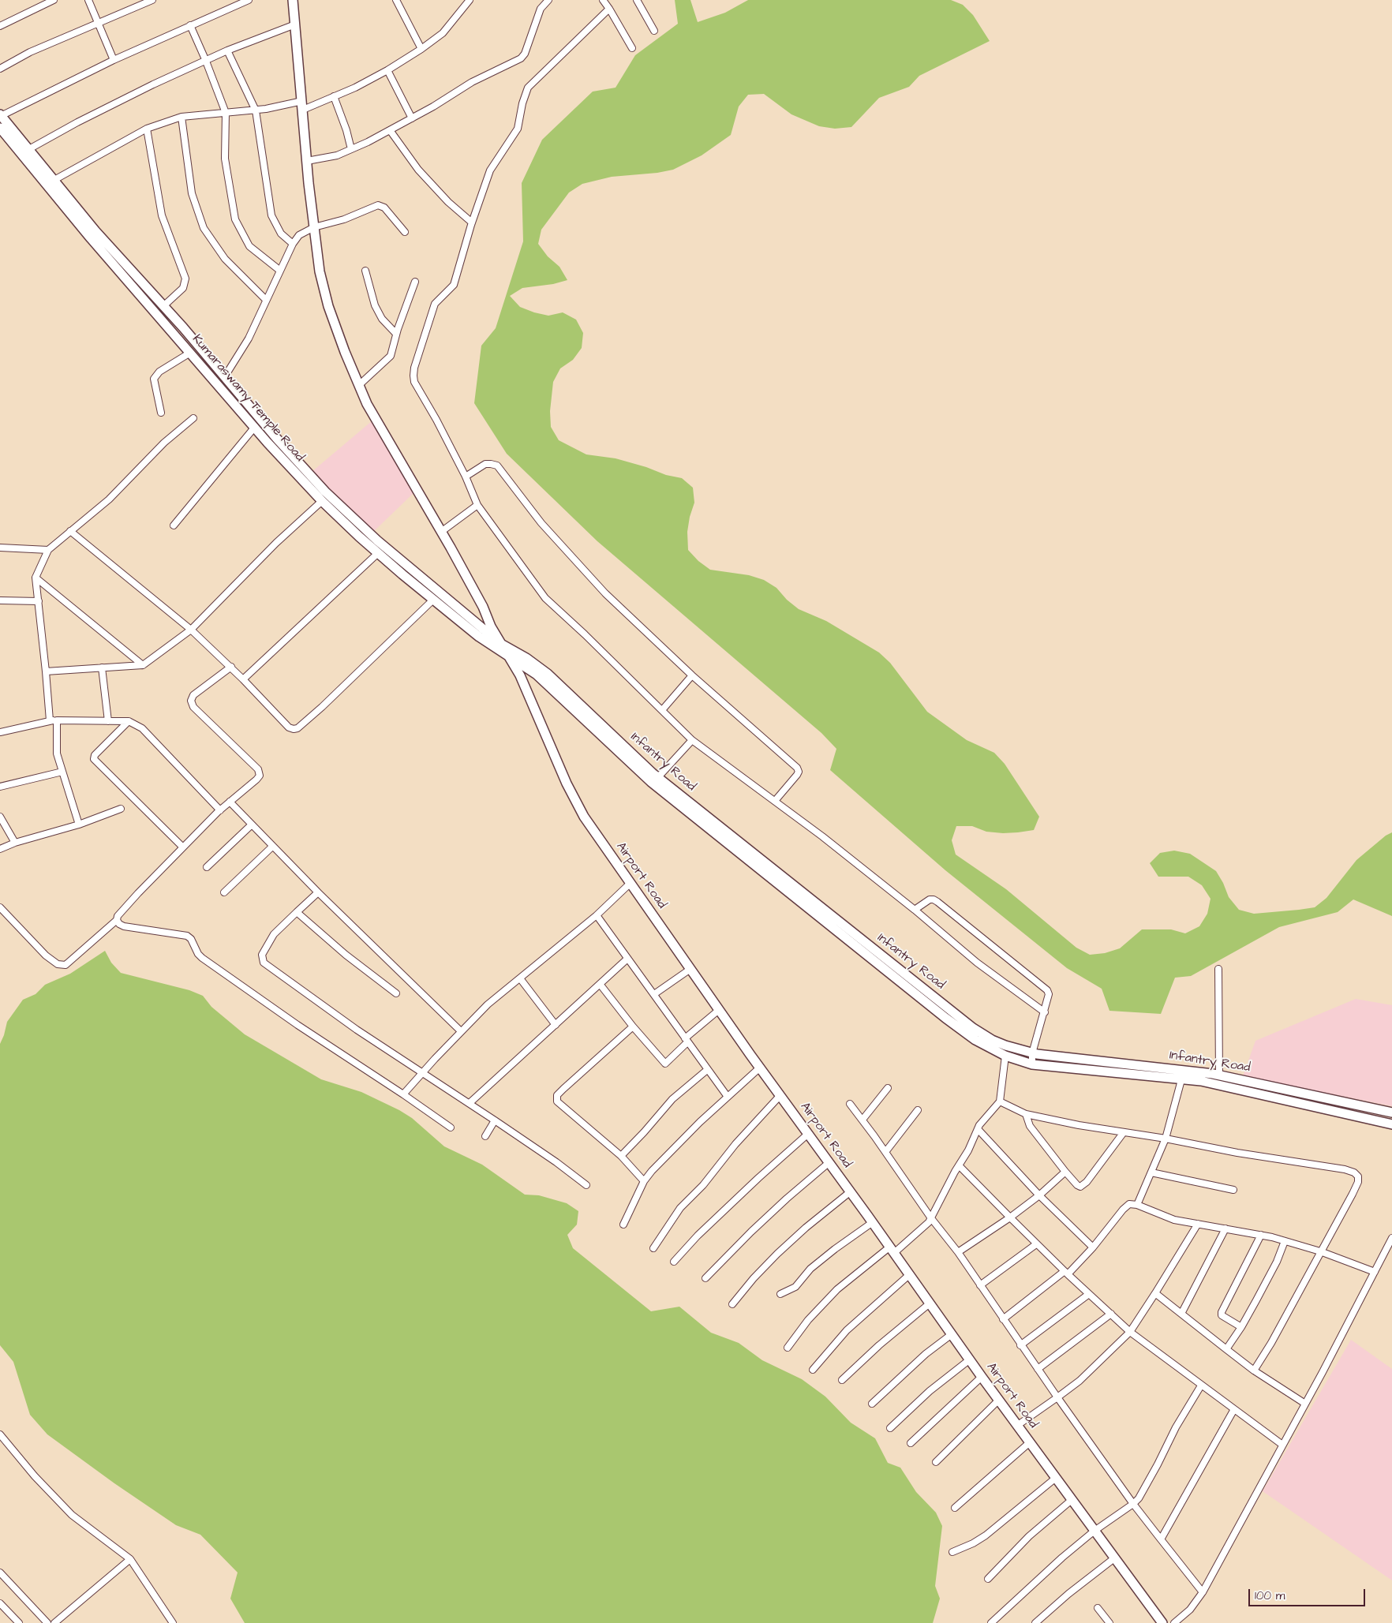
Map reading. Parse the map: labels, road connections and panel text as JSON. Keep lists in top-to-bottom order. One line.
{"streets":{"street":["Kumaraswamy Temple Road","Infantry Road","Airport Road"]},"crossings":[["Kumaraswamy Temple Road","Infantry Road"],["Kumaraswamy Temple Road","Airport Road"],["Infantry Road","Airport Road"]],"scale_bar":"100 m"}
